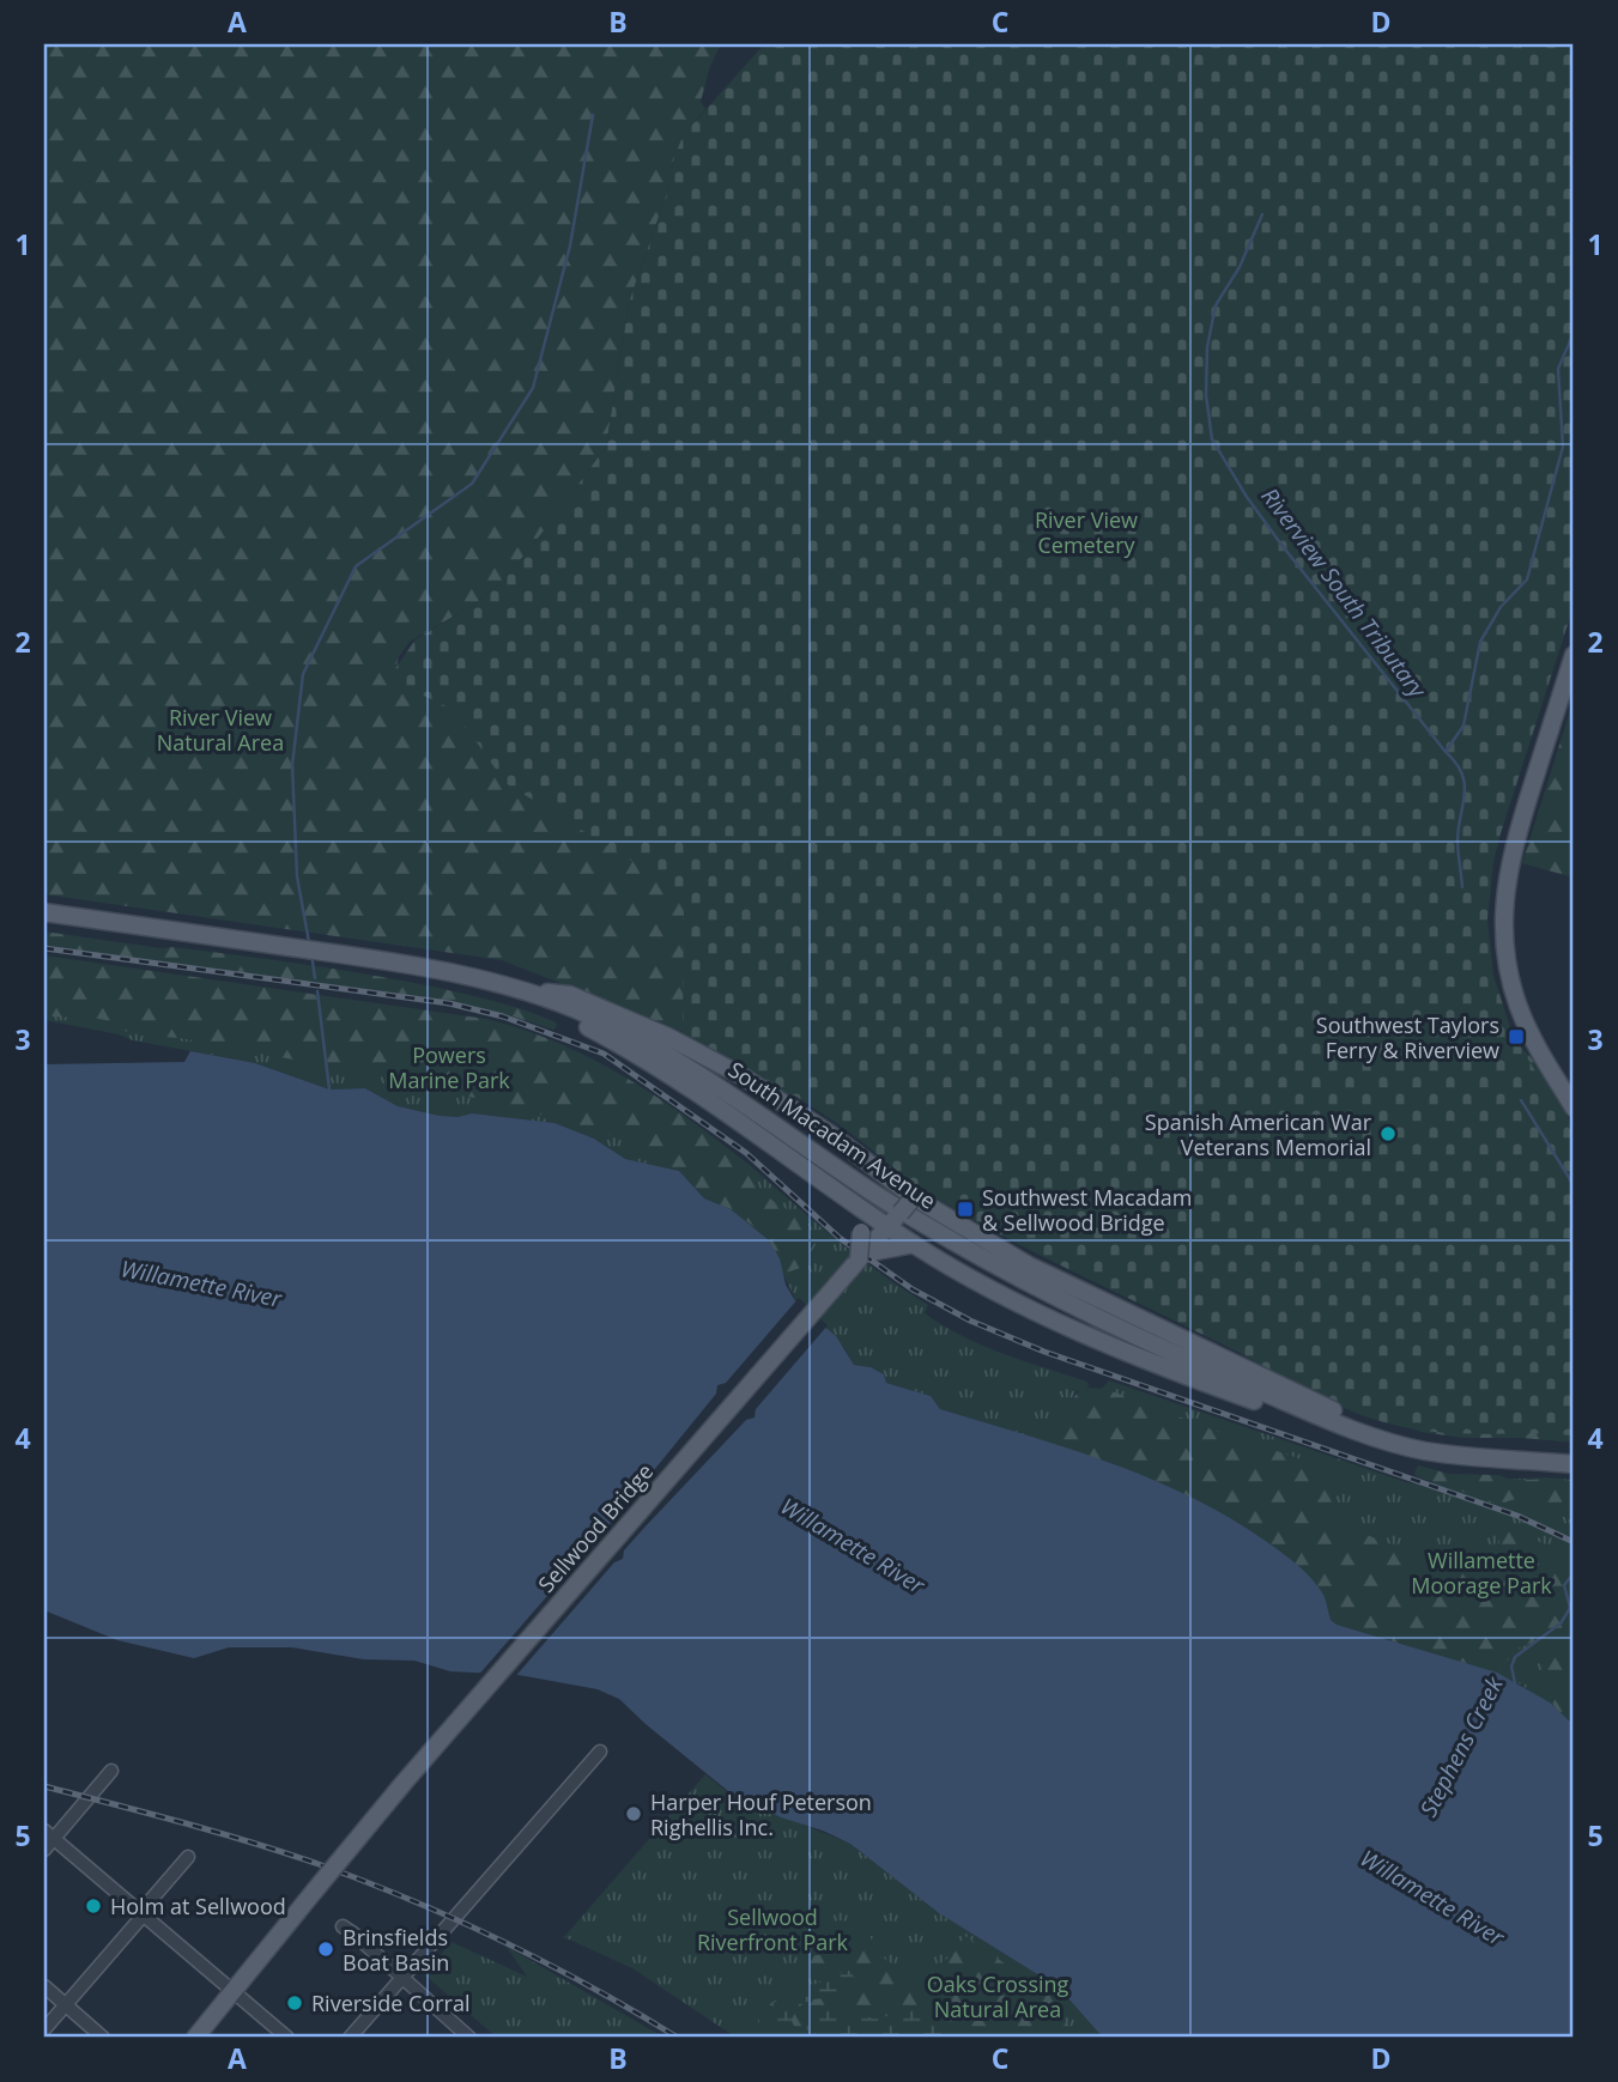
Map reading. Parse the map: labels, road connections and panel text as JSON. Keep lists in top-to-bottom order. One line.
{"streets":{"main road":["South Macadam Avenue","Sellwood Bridge"]},"water":["Riverview South Tributary","Willamette River","Stephens Creek"],"parks":["River View Cemetery","River View Natural Area","Powers Marine Park","Willamette Moorage Park","Sellwood Riverfront Park","Oaks Crossing Natural Area"],"places":{"transit":["Southwest Taylors Ferry & Riverview","Southwest Macadam & Sellwood Bridge"],"other":["Spanish American War Veterans Memorial","Harper Houf Peterson Righellis Inc.","Holm at Sellwood","Brinsfields Boat Basin","Riverside Corral"]},"grid":{"columns":["A","B","C","D"],"rows":["1","2","3","4","5"]}}
